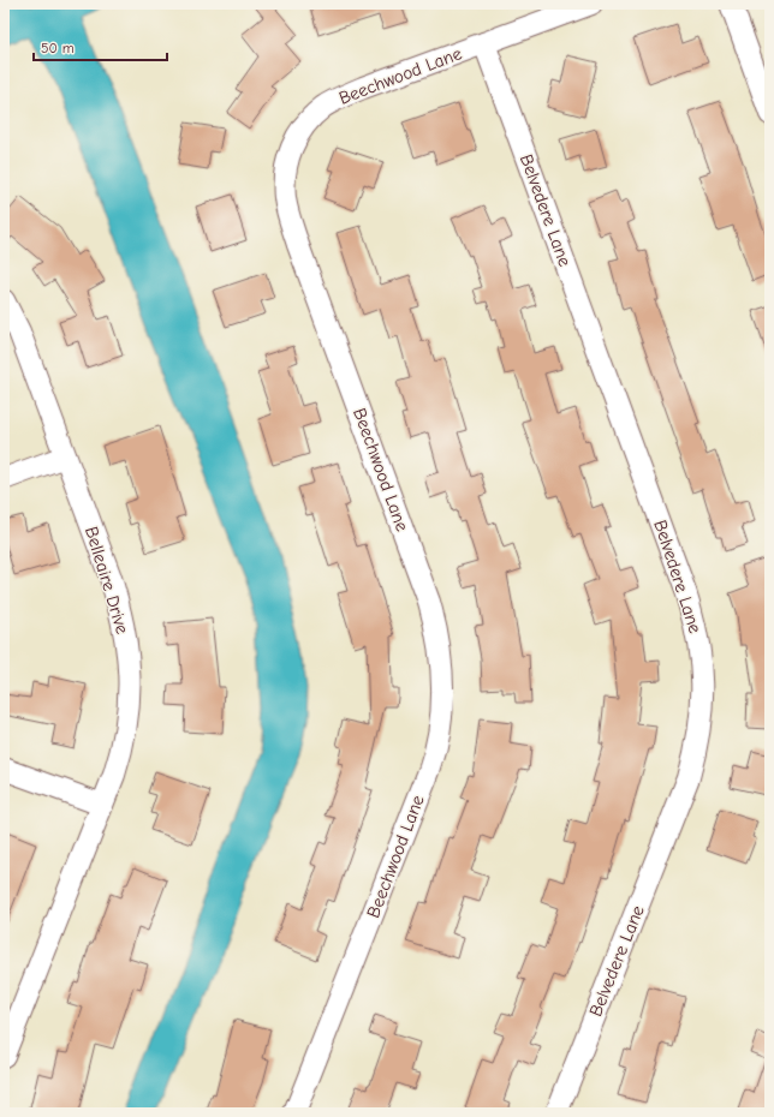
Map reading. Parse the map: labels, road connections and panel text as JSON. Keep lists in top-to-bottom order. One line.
{"streets":{"street":["Beechwood Lane","Belvedere Lane","Belleaire Drive"]},"crossings":[["Beechwood Lane","Belvedere Lane"]],"scale_bar":"50 m"}
